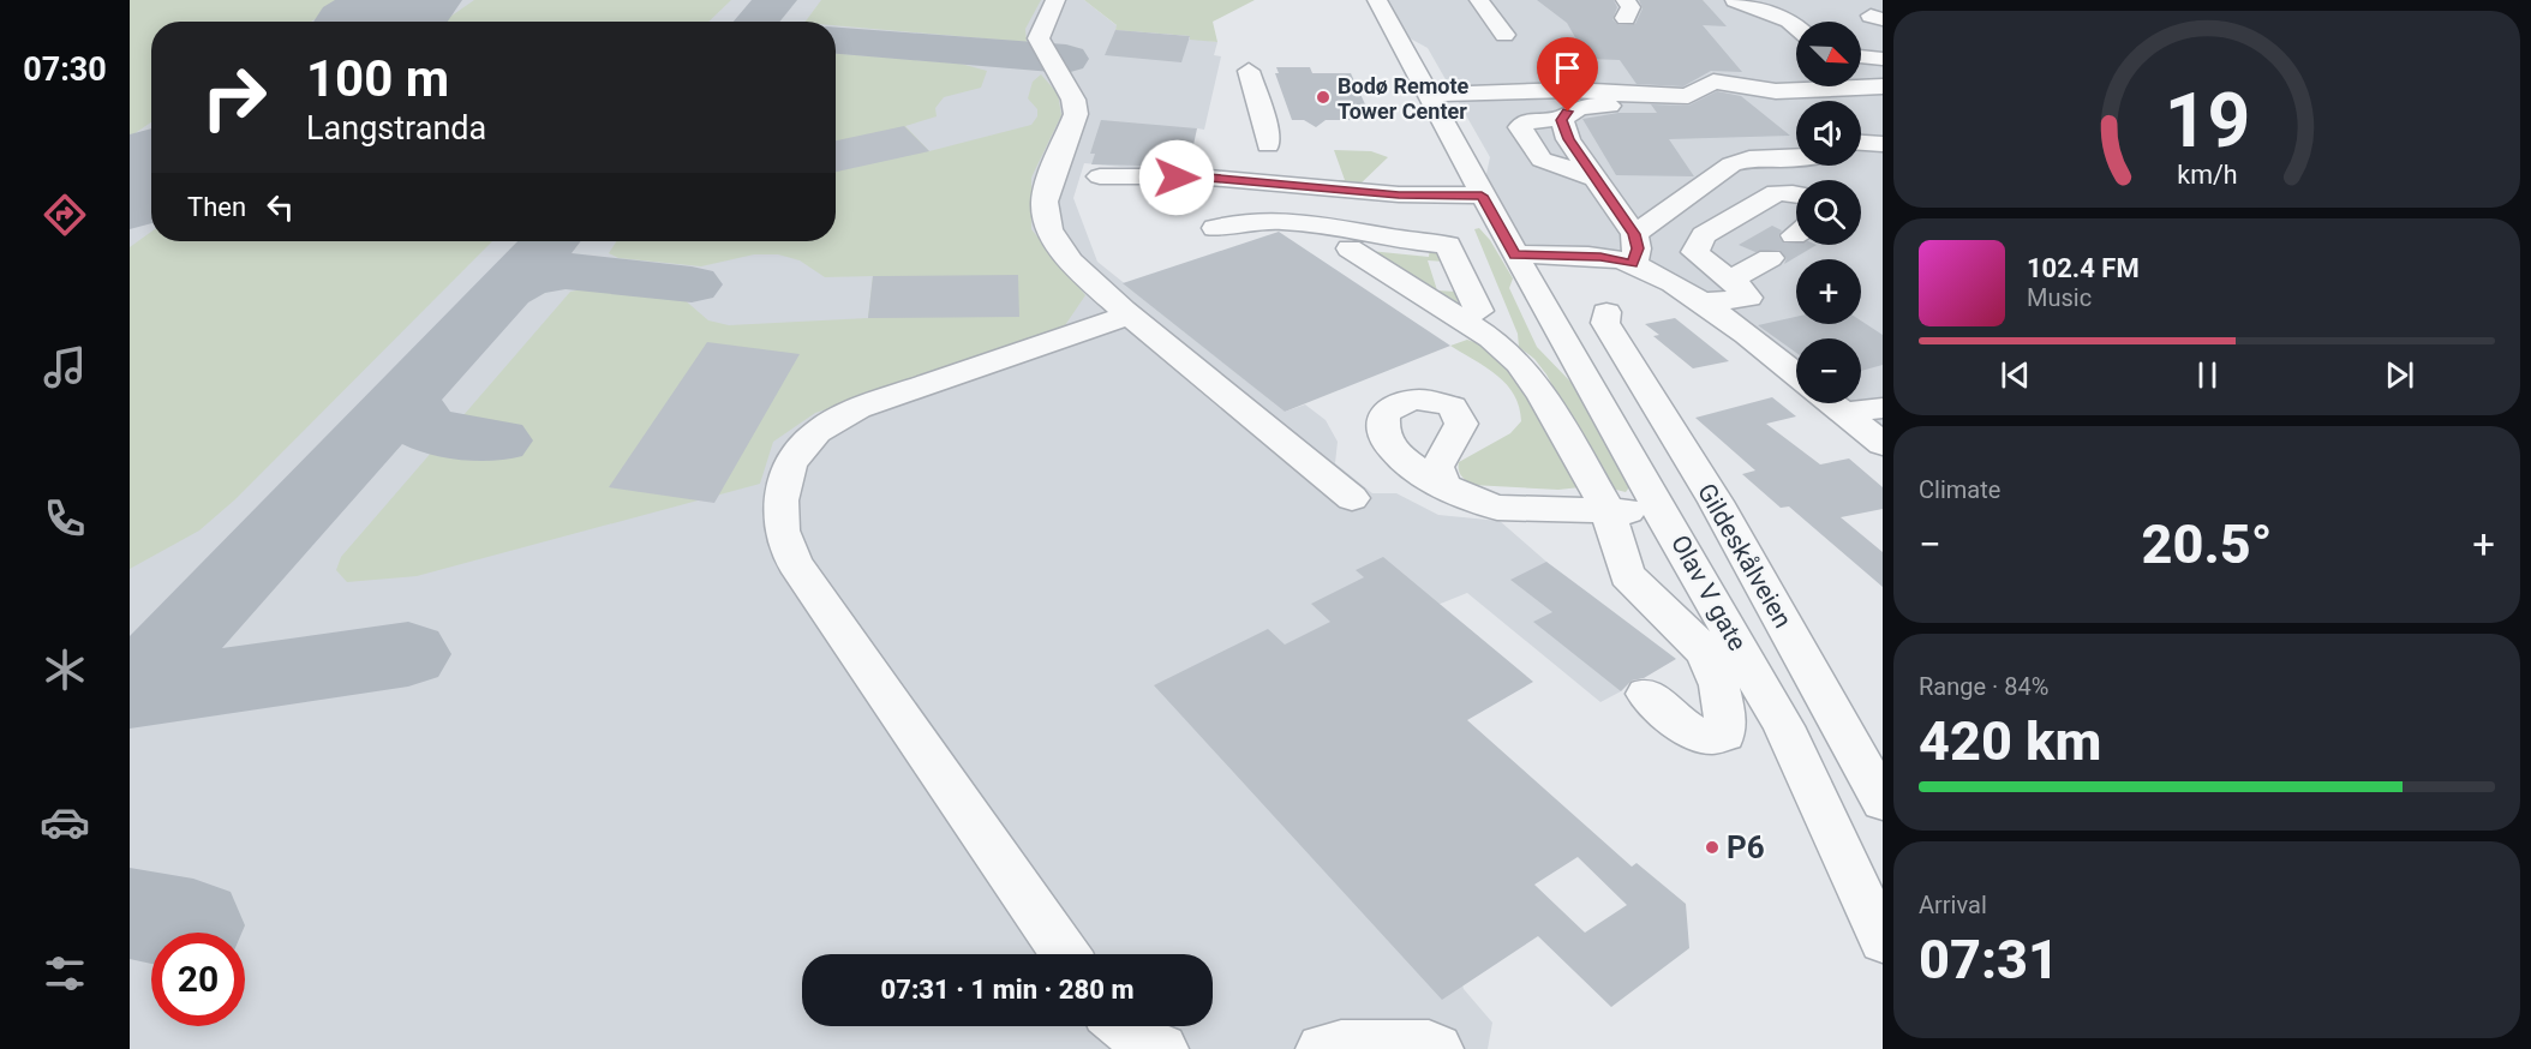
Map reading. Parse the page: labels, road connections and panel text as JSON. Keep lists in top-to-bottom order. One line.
{"streets":{"street":["Gildeskålveien","Olav V gate"]},"places":["Bodø Remote Tower Center","P6"],"north":"bottom right","page":{"tabs":"07:30","map_buttons":["+","−"],"turn":["100 m","Langstranda"],"then":"Then","song":["102.4 FM","Music"],"tile":["Climate",["Range · 84%","420 km"],["Arrival","07:31"]],"heat":["−","20.5°","+"],"limit":"20","trip":"07:31 · 1 min · 280 m","gauge":["19","km/h"]}}
